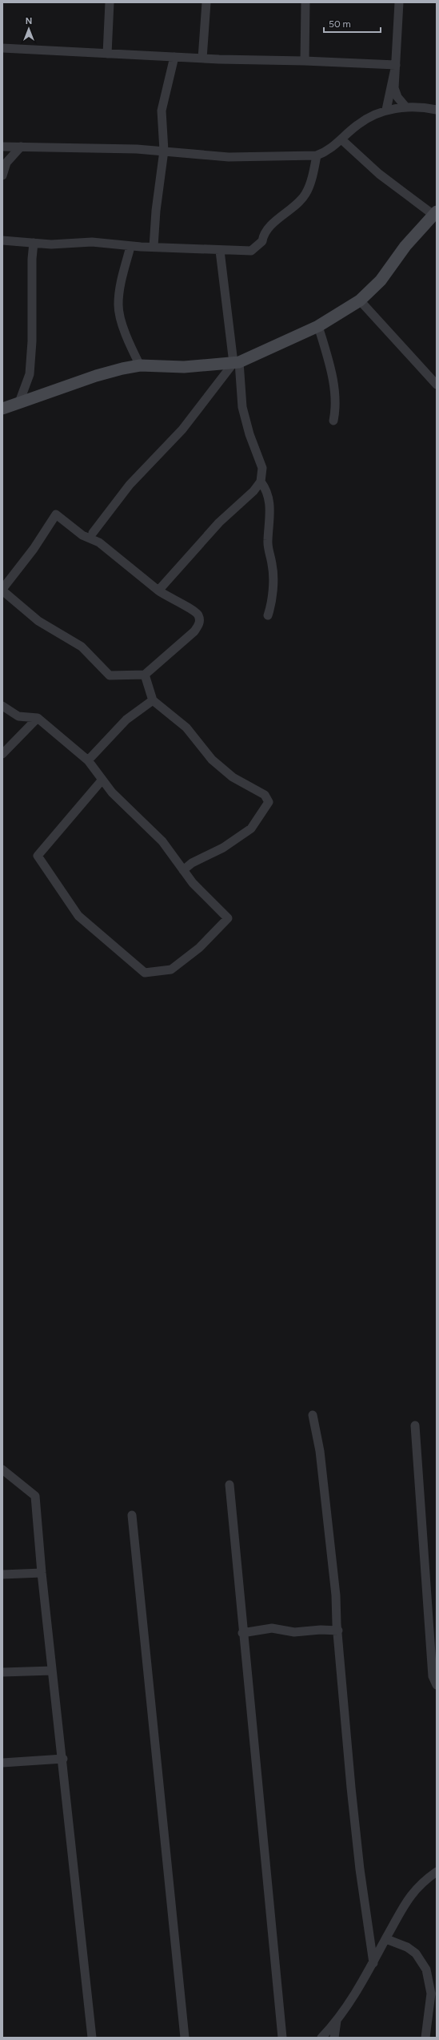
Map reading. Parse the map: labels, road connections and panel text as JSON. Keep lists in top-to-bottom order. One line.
{"scale_bar":"50 m","north":"top"}
